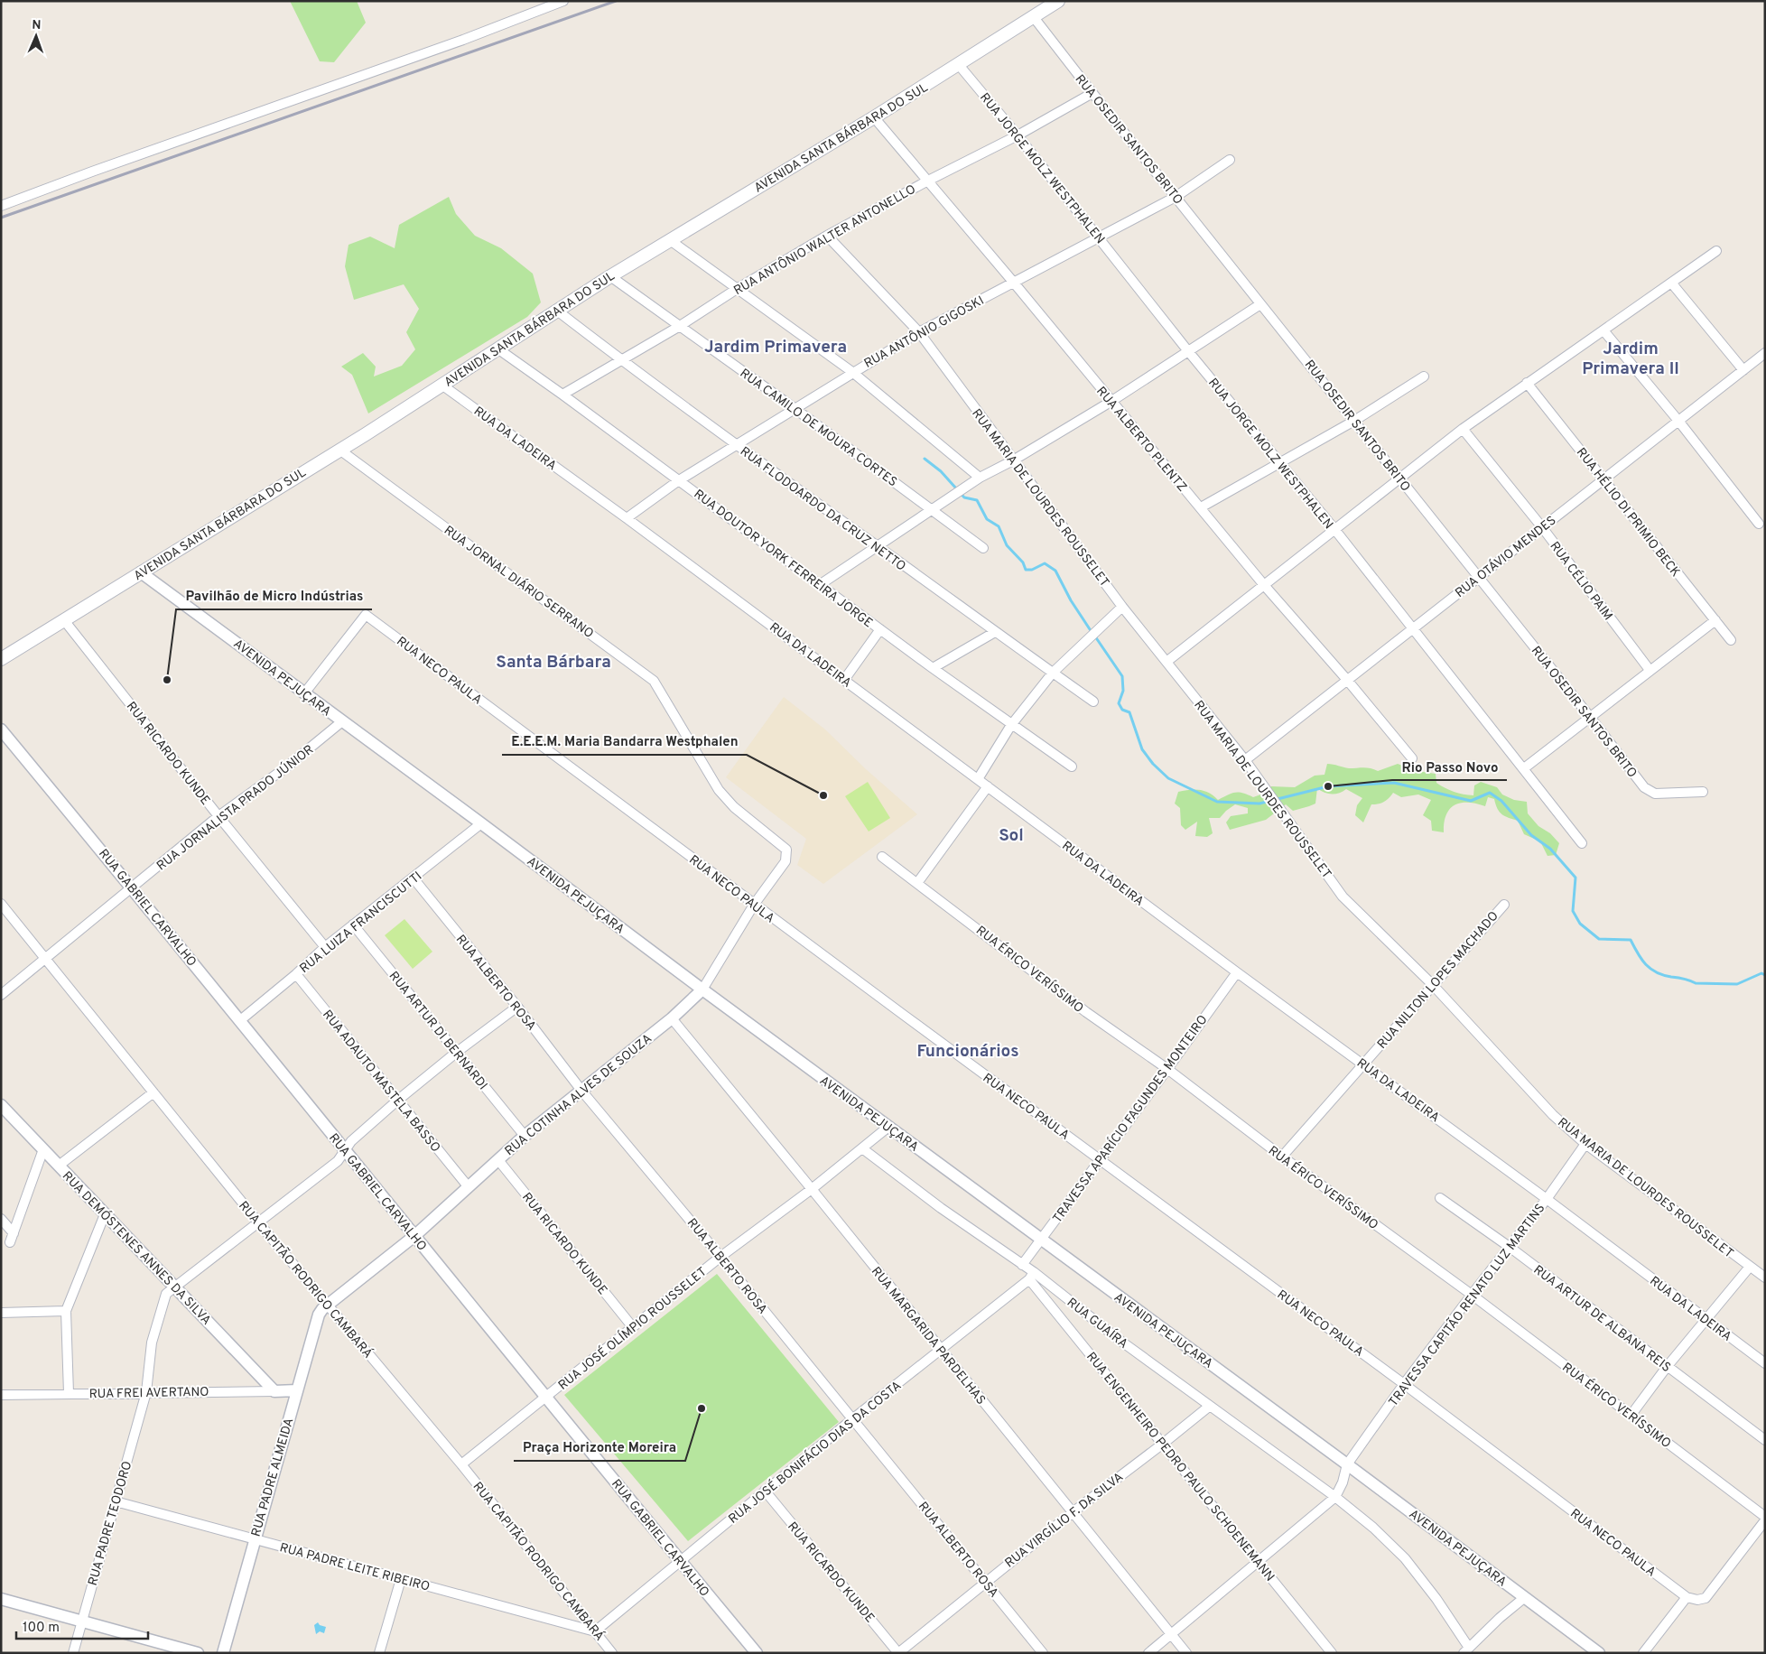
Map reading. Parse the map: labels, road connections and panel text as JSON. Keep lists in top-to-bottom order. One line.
{"streets":{"main road":["AVENIDA SANTA BÁRBARA DO SUL"],"street":["RUA OSEDIR SANTOS BRITO","RUA JORGE MOLZ WESTPHALEN","RUA ANTÔNIO WALTER ANTONELLO","RUA ANTÔNIO GIGOSKI","RUA CAMILO DE MOURA CORTES","RUA DA LADEIRA","RUA ALBERTO PLENTZ","RUA MARIA DE LOURDES ROUSSELET","RUA FLODOARDO DA CRUZ NETTO","RUA HÉLIO DI PRIMIO BECK","RUA OTÁVIO MENDES","RUA DOUTOR YORK FERREIRA JORGE","RUA CÉLIO PAIM","RUA JORNAL DIÁRIO SERRANO","RUA NECO PAULA","AVENIDA PEJUÇARA","RUA RICARDO KUNDE","RUA JORNALISTA PRADO JÚNIOR","RUA GABRIEL CARVALHO","RUA LUIZA FRANCISCUTTI","RUA ÉRICO VERÍSSIMO","RUA NILTON LOPES MACHADO","RUA ALBERTO ROSA","RUA ARTUR DI BERNARDI","RUA ADAUTO MASTELA BASSO","RUA COTINHA ALVES DE SOUZA","TRAVESSA APARÍCIO FAGUNDES MONTEIRO","RUA DEMÓSTENES ANNES DA SILVA","RUA CAPITÃO RODRIGO CAMBARÁ","TRAVESSA CAPITÃO RENATO LUZ MARTINS","RUA ARTUR DE ALBANA REIS","RUA GUAÍRA","RUA JOSÉ OLÍMPIO ROUSSELET","RUA MARGARIDA PARDELHAS","RUA FREI AVERTANO","RUA JOSÉ BONIFÁCIO DIAS DA COSTA","RUA ENGENHEIRO PEDRO PAULO SCHOENEMANN","RUA PADRE ALMEIDA","RUA VIRGÍLIO F. DA SILVA","RUA PADRE TEODORO","RUA PADRE LEITE RIBEIRO"]},"crossings":[["AVENIDA SANTA BÁRBARA DO SUL","RUA OSEDIR SANTOS BRITO"],["AVENIDA SANTA BÁRBARA DO SUL","RUA JORGE MOLZ WESTPHALEN"],["AVENIDA SANTA BÁRBARA DO SUL","RUA CAMILO DE MOURA CORTES"],["AVENIDA SANTA BÁRBARA DO SUL","RUA DA LADEIRA"],["AVENIDA SANTA BÁRBARA DO SUL","RUA ALBERTO PLENTZ"],["AVENIDA SANTA BÁRBARA DO SUL","RUA FLODOARDO DA CRUZ NETTO"],["AVENIDA SANTA BÁRBARA DO SUL","RUA DOUTOR YORK FERREIRA JORGE"],["AVENIDA SANTA BÁRBARA DO SUL","RUA JORNAL DIÁRIO SERRANO"],["AVENIDA SANTA BÁRBARA DO SUL","AVENIDA PEJUÇARA"],["AVENIDA SANTA BÁRBARA DO SUL","RUA RICARDO KUNDE"],["RUA OSEDIR SANTOS BRITO","RUA ANTÔNIO WALTER ANTONELLO"],["RUA OSEDIR SANTOS BRITO","RUA ANTÔNIO GIGOSKI"],["RUA OSEDIR SANTOS BRITO","RUA OTÁVIO MENDES"],["RUA JORGE MOLZ WESTPHALEN","RUA ANTÔNIO WALTER ANTONELLO"],["RUA JORGE MOLZ WESTPHALEN","RUA ANTÔNIO GIGOSKI"],["RUA JORGE MOLZ WESTPHALEN","RUA OTÁVIO MENDES"],["RUA ANTÔNIO WALTER ANTONELLO","RUA CAMILO DE MOURA CORTES"],["RUA ANTÔNIO WALTER ANTONELLO","RUA ALBERTO PLENTZ"],["RUA ANTÔNIO WALTER ANTONELLO","RUA MARIA DE LOURDES ROUSSELET"],["RUA ANTÔNIO WALTER ANTONELLO","RUA FLODOARDO DA CRUZ NETTO"],["RUA ANTÔNIO WALTER ANTONELLO","RUA DOUTOR YORK FERREIRA JORGE"],["RUA ANTÔNIO GIGOSKI","RUA CAMILO DE MOURA CORTES"],["RUA ANTÔNIO GIGOSKI","RUA DA LADEIRA"],["RUA ANTÔNIO GIGOSKI","RUA ALBERTO PLENTZ"],["RUA ANTÔNIO GIGOSKI","RUA MARIA DE LOURDES ROUSSELET"],["RUA ANTÔNIO GIGOSKI","RUA FLODOARDO DA CRUZ NETTO"],["RUA ANTÔNIO GIGOSKI","RUA DOUTOR YORK FERREIRA JORGE"],["RUA DA LADEIRA","RUA NILTON LOPES MACHADO"],["RUA DA LADEIRA","TRAVESSA APARÍCIO FAGUNDES MONTEIRO"],["RUA DA LADEIRA","TRAVESSA CAPITÃO RENATO LUZ MARTINS"],["RUA ALBERTO PLENTZ","RUA OTÁVIO MENDES"],["RUA MARIA DE LOURDES ROUSSELET","RUA OTÁVIO MENDES"],["RUA MARIA DE LOURDES ROUSSELET","RUA NILTON LOPES MACHADO"],["RUA MARIA DE LOURDES ROUSSELET","TRAVESSA CAPITÃO RENATO LUZ MARTINS"],["RUA HÉLIO DI PRIMIO BECK","RUA OTÁVIO MENDES"],["RUA OTÁVIO MENDES","RUA CÉLIO PAIM"],["RUA JORNAL DIÁRIO SERRANO","RUA COTINHA ALVES DE SOUZA"],["RUA NECO PAULA","AVENIDA PEJUÇARA"],["RUA NECO PAULA","RUA COTINHA ALVES DE SOUZA"],["RUA NECO PAULA","TRAVESSA APARÍCIO FAGUNDES MONTEIRO"],["RUA NECO PAULA","TRAVESSA CAPITÃO RENATO LUZ MARTINS"],["AVENIDA PEJUÇARA","RUA JORNALISTA PRADO JÚNIOR"],["AVENIDA PEJUÇARA","RUA LUIZA FRANCISCUTTI"],["AVENIDA PEJUÇARA","RUA COTINHA ALVES DE SOUZA"],["AVENIDA PEJUÇARA","TRAVESSA APARÍCIO FAGUNDES MONTEIRO"],["AVENIDA PEJUÇARA","TRAVESSA CAPITÃO RENATO LUZ MARTINS"],["AVENIDA PEJUÇARA","RUA JOSÉ OLÍMPIO ROUSSELET"],["RUA RICARDO KUNDE","RUA JORNALISTA PRADO JÚNIOR"],["RUA RICARDO KUNDE","RUA LUIZA FRANCISCUTTI"],["RUA RICARDO KUNDE","RUA COTINHA ALVES DE SOUZA"],["RUA RICARDO KUNDE","RUA JOSÉ OLÍMPIO ROUSSELET"],["RUA RICARDO KUNDE","RUA JOSÉ BONIFÁCIO DIAS DA COSTA"],["RUA RICARDO KUNDE","RUA VIRGÍLIO F. DA SILVA"],["RUA JORNALISTA PRADO JÚNIOR","RUA GABRIEL CARVALHO"],["RUA JORNALISTA PRADO JÚNIOR","RUA CAPITÃO RODRIGO CAMBARÁ"],["RUA GABRIEL CARVALHO","RUA LUIZA FRANCISCUTTI"],["RUA GABRIEL CARVALHO","RUA COTINHA ALVES DE SOUZA"],["RUA GABRIEL CARVALHO","RUA JOSÉ OLÍMPIO ROUSSELET"],["RUA GABRIEL CARVALHO","RUA JOSÉ BONIFÁCIO DIAS DA COSTA"],["RUA GABRIEL CARVALHO","RUA PADRE TEODORO"],["RUA LUIZA FRANCISCUTTI","RUA ALBERTO ROSA"],["RUA LUIZA FRANCISCUTTI","RUA ARTUR DI BERNARDI"],["RUA LUIZA FRANCISCUTTI","RUA ADAUTO MASTELA BASSO"],["RUA ÉRICO VERÍSSIMO","RUA NILTON LOPES MACHADO"],["RUA ÉRICO VERÍSSIMO","TRAVESSA APARÍCIO FAGUNDES MONTEIRO"],["RUA ÉRICO VERÍSSIMO","TRAVESSA CAPITÃO RENATO LUZ MARTINS"],["RUA ALBERTO ROSA","RUA COTINHA ALVES DE SOUZA"],["RUA ALBERTO ROSA","RUA JOSÉ OLÍMPIO ROUSSELET"],["RUA ALBERTO ROSA","RUA JOSÉ BONIFÁCIO DIAS DA COSTA"],["RUA ALBERTO ROSA","RUA VIRGÍLIO F. DA SILVA"],["RUA ALBERTO ROSA","RUA PADRE TEODORO"],["RUA ARTUR DI BERNARDI","RUA COTINHA ALVES DE SOUZA"],["RUA ARTUR DI BERNARDI","RUA PADRE TEODORO"],["RUA ADAUTO MASTELA BASSO","RUA COTINHA ALVES DE SOUZA"],["RUA ADAUTO MASTELA BASSO","RUA PADRE TEODORO"],["RUA COTINHA ALVES DE SOUZA","RUA CAPITÃO RODRIGO CAMBARÁ"],["RUA COTINHA ALVES DE SOUZA","RUA MARGARIDA PARDELHAS"],["RUA COTINHA ALVES DE SOUZA","RUA PADRE ALMEIDA"],["TRAVESSA APARÍCIO FAGUNDES MONTEIRO","RUA GUAÍRA"],["RUA DEMÓSTENES ANNES DA SILVA","RUA FREI AVERTANO"],["RUA DEMÓSTENES ANNES DA SILVA","RUA PADRE TEODORO"],["RUA CAPITÃO RODRIGO CAMBARÁ","RUA JOSÉ OLÍMPIO ROUSSELET"],["RUA CAPITÃO RODRIGO CAMBARÁ","RUA JOSÉ BONIFÁCIO DIAS DA COSTA"],["RUA CAPITÃO RODRIGO CAMBARÁ","RUA PADRE ALMEIDA"],["RUA CAPITÃO RODRIGO CAMBARÁ","RUA PADRE TEODORO"],["RUA CAPITÃO RODRIGO CAMBARÁ","RUA PADRE LEITE RIBEIRO"],["TRAVESSA CAPITÃO RENATO LUZ MARTINS","RUA ARTUR DE ALBANA REIS"],["TRAVESSA CAPITÃO RENATO LUZ MARTINS","RUA GUAÍRA"],["RUA GUAÍRA","RUA JOSÉ OLÍMPIO ROUSSELET"],["RUA GUAÍRA","RUA JOSÉ BONIFÁCIO DIAS DA COSTA"],["RUA GUAÍRA","RUA ENGENHEIRO PEDRO PAULO SCHOENEMANN"],["RUA GUAÍRA","RUA VIRGÍLIO F. DA SILVA"],["RUA JOSÉ OLÍMPIO ROUSSELET","RUA MARGARIDA PARDELHAS"],["RUA MARGARIDA PARDELHAS","RUA JOSÉ BONIFÁCIO DIAS DA COSTA"],["RUA MARGARIDA PARDELHAS","RUA VIRGÍLIO F. DA SILVA"],["RUA FREI AVERTANO","RUA PADRE ALMEIDA"],["RUA FREI AVERTANO","RUA PADRE TEODORO"],["RUA JOSÉ BONIFÁCIO DIAS DA COSTA","RUA ENGENHEIRO PEDRO PAULO SCHOENEMANN"],["RUA JOSÉ BONIFÁCIO DIAS DA COSTA","RUA PADRE LEITE RIBEIRO"],["RUA ENGENHEIRO PEDRO PAULO SCHOENEMANN","RUA VIRGÍLIO F. DA SILVA"],["RUA PADRE ALMEIDA","RUA PADRE LEITE RIBEIRO"],["RUA PADRE TEODORO","RUA PADRE LEITE RIBEIRO"]],"districts":["Jardim Primavera","Jardim Primavera II","Santa Bárbara","Sol","Funcionários"],"places":["Pavilhão de Micro Indústrias","Rio Passo Novo","E.E.E.M. Maria Bandarra Westphalen","Praça Horizonte Moreira"],"scale_bar":"100 m","north":"top"}
